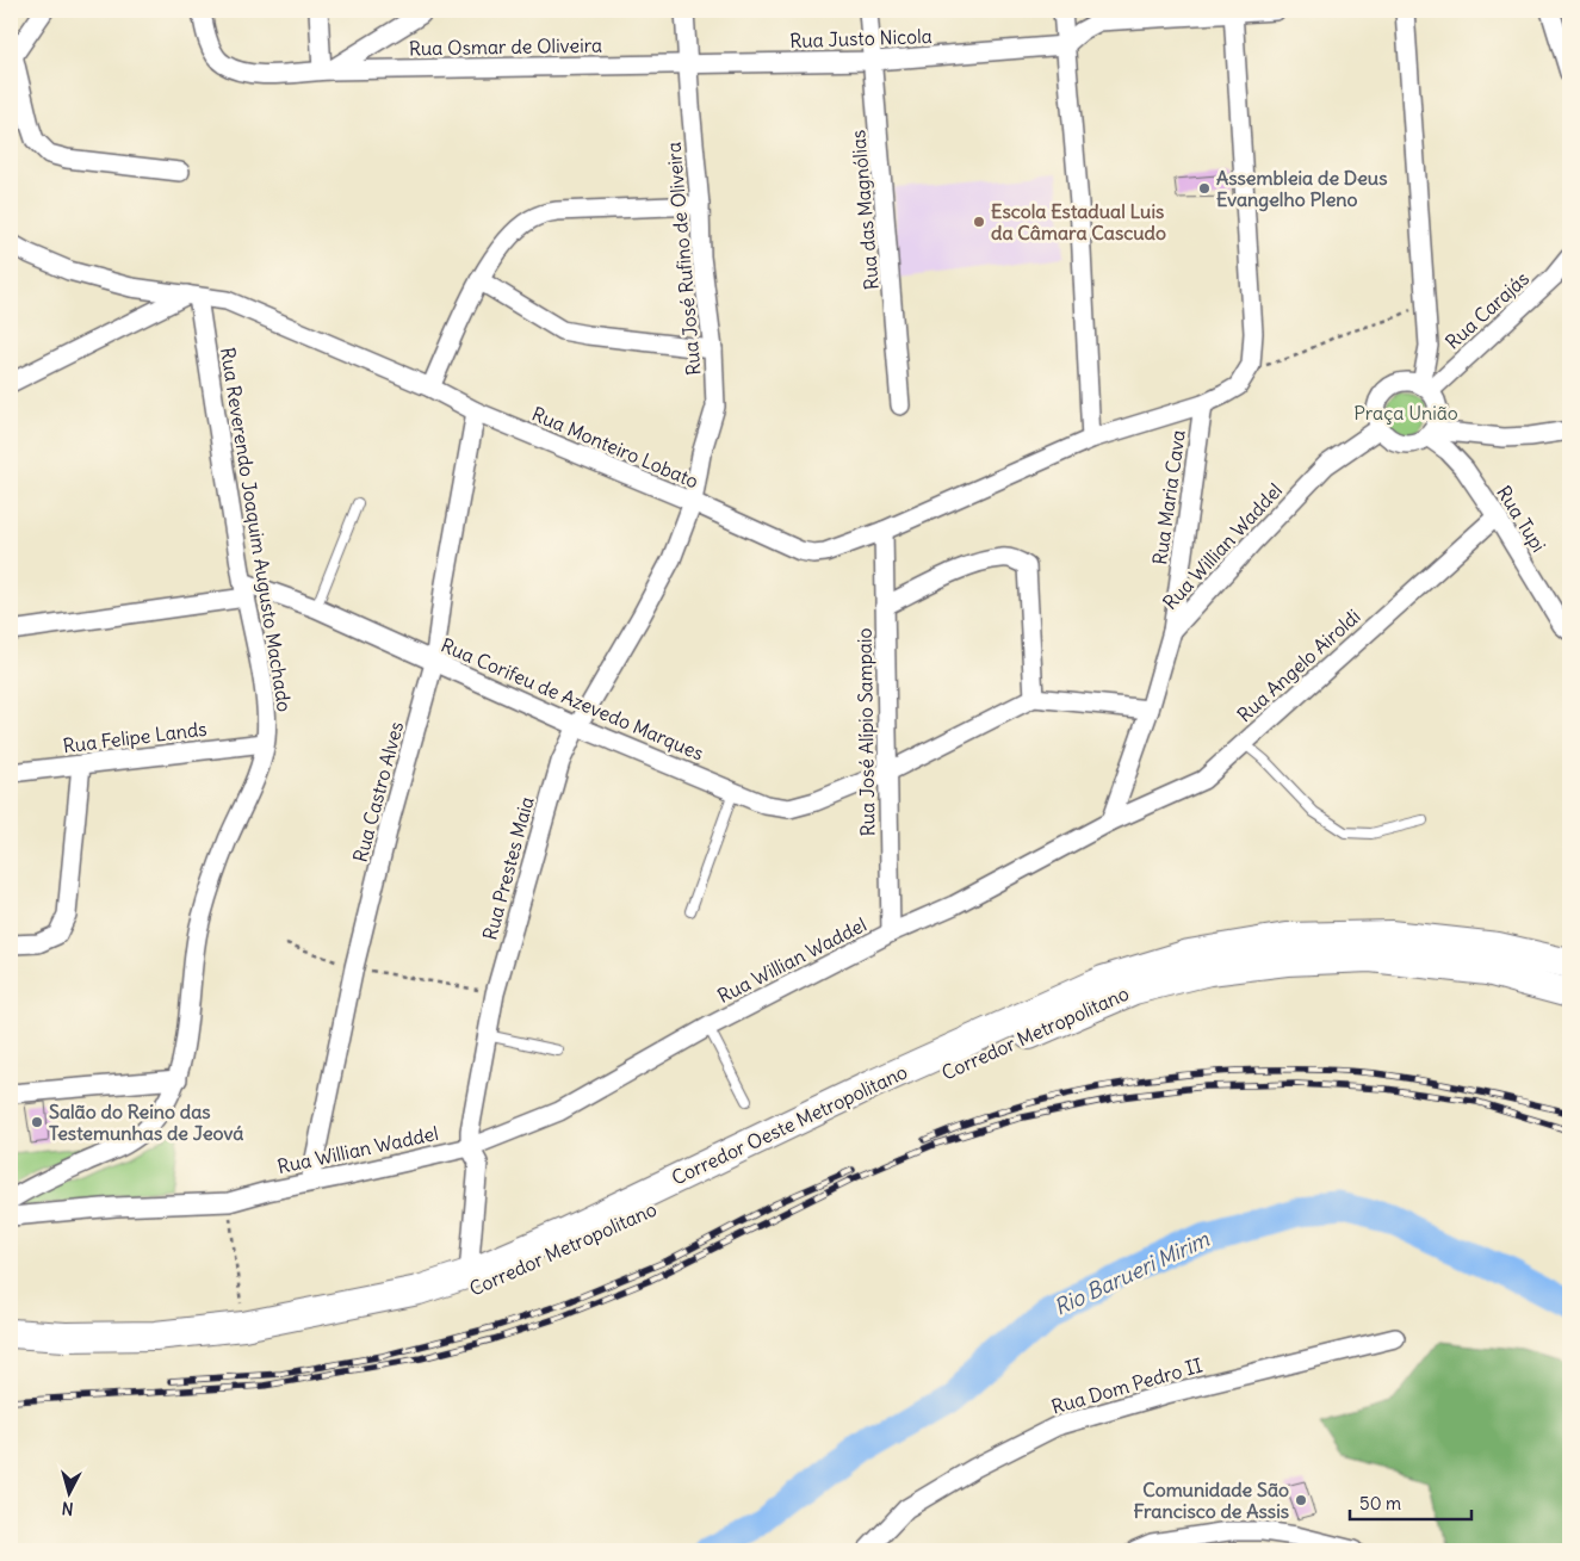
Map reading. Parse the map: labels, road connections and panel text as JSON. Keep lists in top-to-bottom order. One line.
{"streets":{"main road":["Corredor Metropolitano","Corredor Oeste Metropolitano"],"street":["Rua Justo Nicola","Rua Osmar de Oliveira","Rua das Magnólias","Rua José Rufino de Oliveira","Rua Carajás","Rua Monteiro Lobato","Rua Maria Cava","Rua Tupi","Rua Reverendo Joaquim Augusto Machado","Rua Willian Waddel","Rua Angelo Airoldi","Rua Corifeu de Azevedo Marques","Rua José Alípio Sampaio","Rua Felipe Lands","Rua Castro Alves","Rua Prestes Maia","Rua Dom Pedro II"]},"crossings":[["Rua Justo Nicola","Rua Osmar de Oliveira"],["Rua Justo Nicola","Rua das Magnólias"],["Rua Justo Nicola","Rua José Rufino de Oliveira"],["Rua Osmar de Oliveira","Rua José Rufino de Oliveira"],["Rua José Rufino de Oliveira","Rua Monteiro Lobato"],["Rua José Rufino de Oliveira","Rua Prestes Maia"],["Rua Carajás","Rua Tupi"],["Rua Carajás","Rua Willian Waddel"],["Rua Monteiro Lobato","Rua Maria Cava"],["Rua Monteiro Lobato","Rua Reverendo Joaquim Augusto Machado"],["Rua Monteiro Lobato","Rua José Alípio Sampaio"],["Rua Monteiro Lobato","Rua Castro Alves"],["Rua Monteiro Lobato","Rua Prestes Maia"],["Rua Maria Cava","Rua Willian Waddel"],["Rua Tupi","Rua Willian Waddel"],["Rua Tupi","Rua Angelo Airoldi"],["Rua Reverendo Joaquim Augusto Machado","Rua Corifeu de Azevedo Marques"],["Rua Reverendo Joaquim Augusto Machado","Rua Felipe Lands"],["Rua Willian Waddel","Rua Angelo Airoldi"],["Rua Willian Waddel","Rua José Alípio Sampaio"],["Rua Willian Waddel","Rua Castro Alves"],["Rua Willian Waddel","Rua Prestes Maia"],["Rua Corifeu de Azevedo Marques","Rua José Alípio Sampaio"],["Rua Corifeu de Azevedo Marques","Rua Castro Alves"],["Rua Corifeu de Azevedo Marques","Rua Prestes Maia"],["Rua Prestes Maia","Corredor Oeste Metropolitano"]],"water":["Rio Barueri Mirim"],"parks":["Praça União"],"places":["Assembleia de Deus Evangelho Pleno","Escola Estadual Luis da Câmara Cascudo","Salão do Reino das Testemunhas de Jeová","Comunidade São Francisco de Assis"],"scale_bar":"50 m","north":"bottom"}
